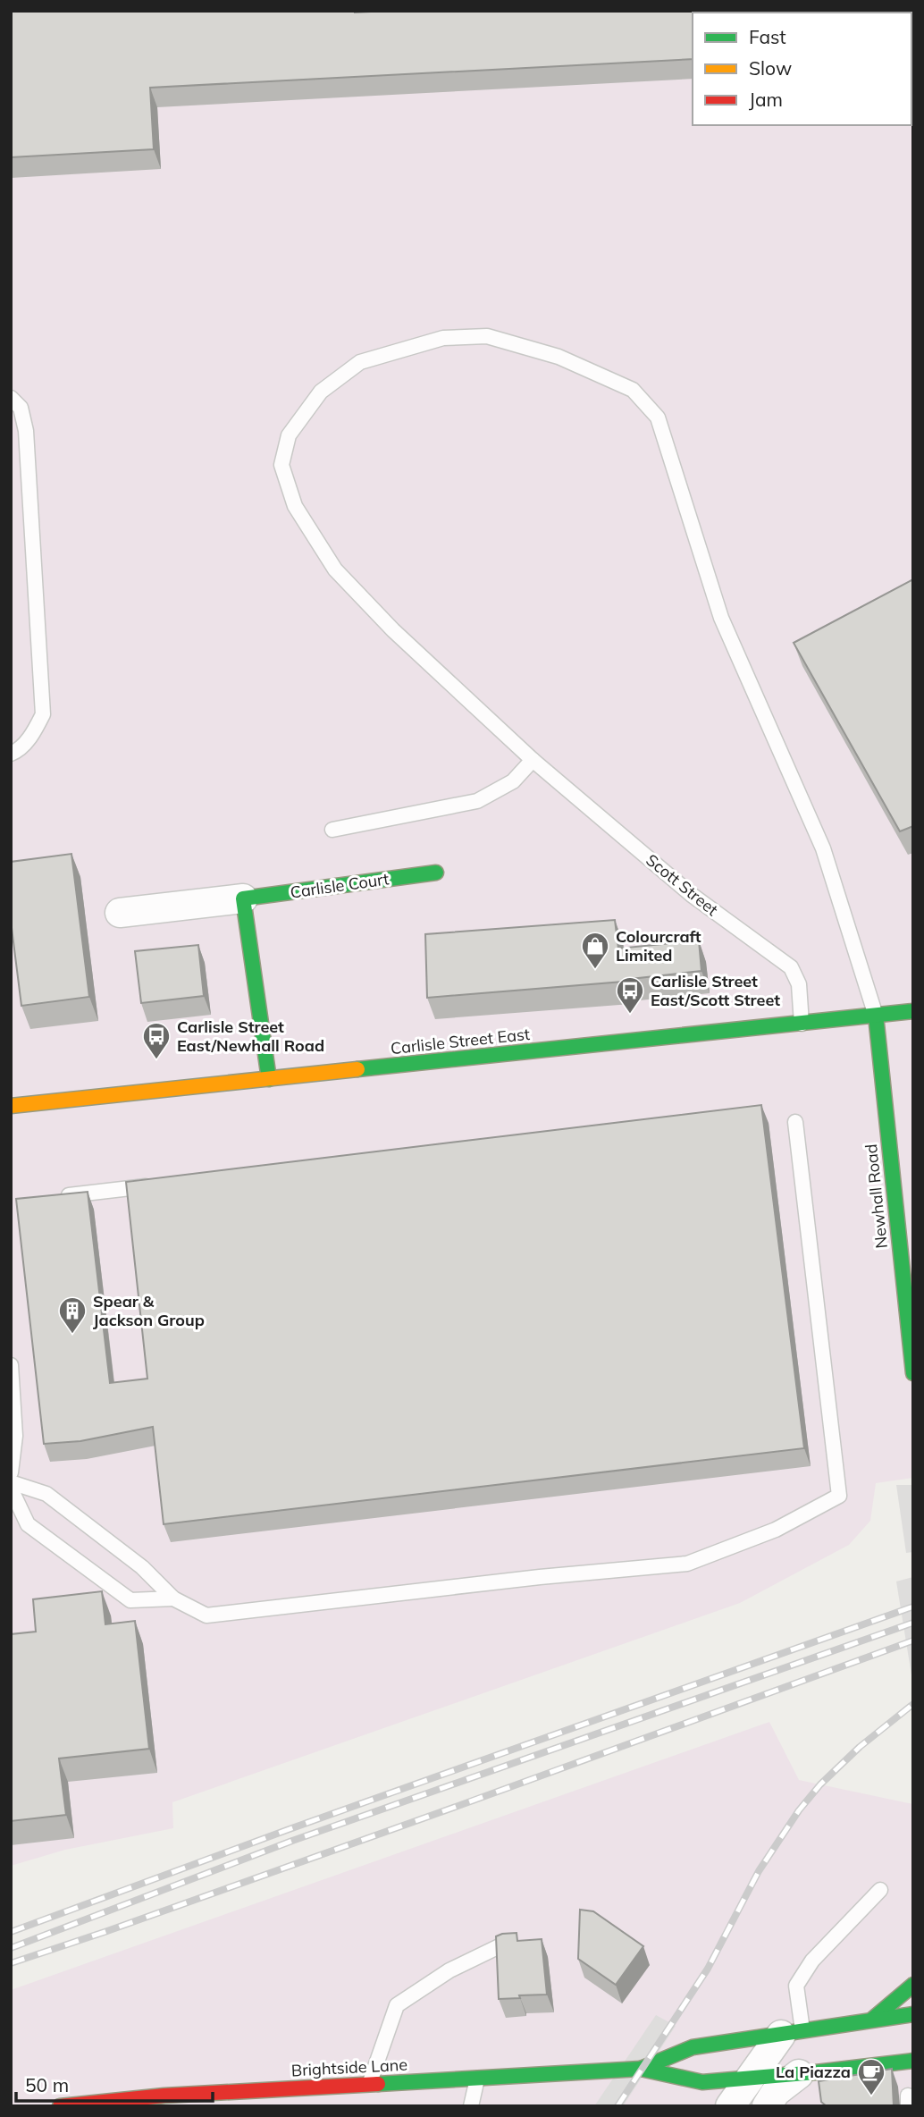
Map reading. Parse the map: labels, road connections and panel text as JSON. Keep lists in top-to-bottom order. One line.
{"streets":{"main road":["Carlisle Court","Carlisle Street East","Newhall Road","Brightside Lane"],"lane":["Scott Street"]},"crossings":[["Scott Street","Carlisle Street East"],["Scott Street","Newhall Road"],["Carlisle Street East","Newhall Road"]],"places":{"shop":["Colourcraft Limited"],"bus stop":["Carlisle Street East/Scott Street","Carlisle Street East/Newhall Road"],"building":["Spear & Jackson Group"],"cafe":["La Piazza"]},"legend":["Fast","Slow","Jam"],"scale_bar":"50 m"}
